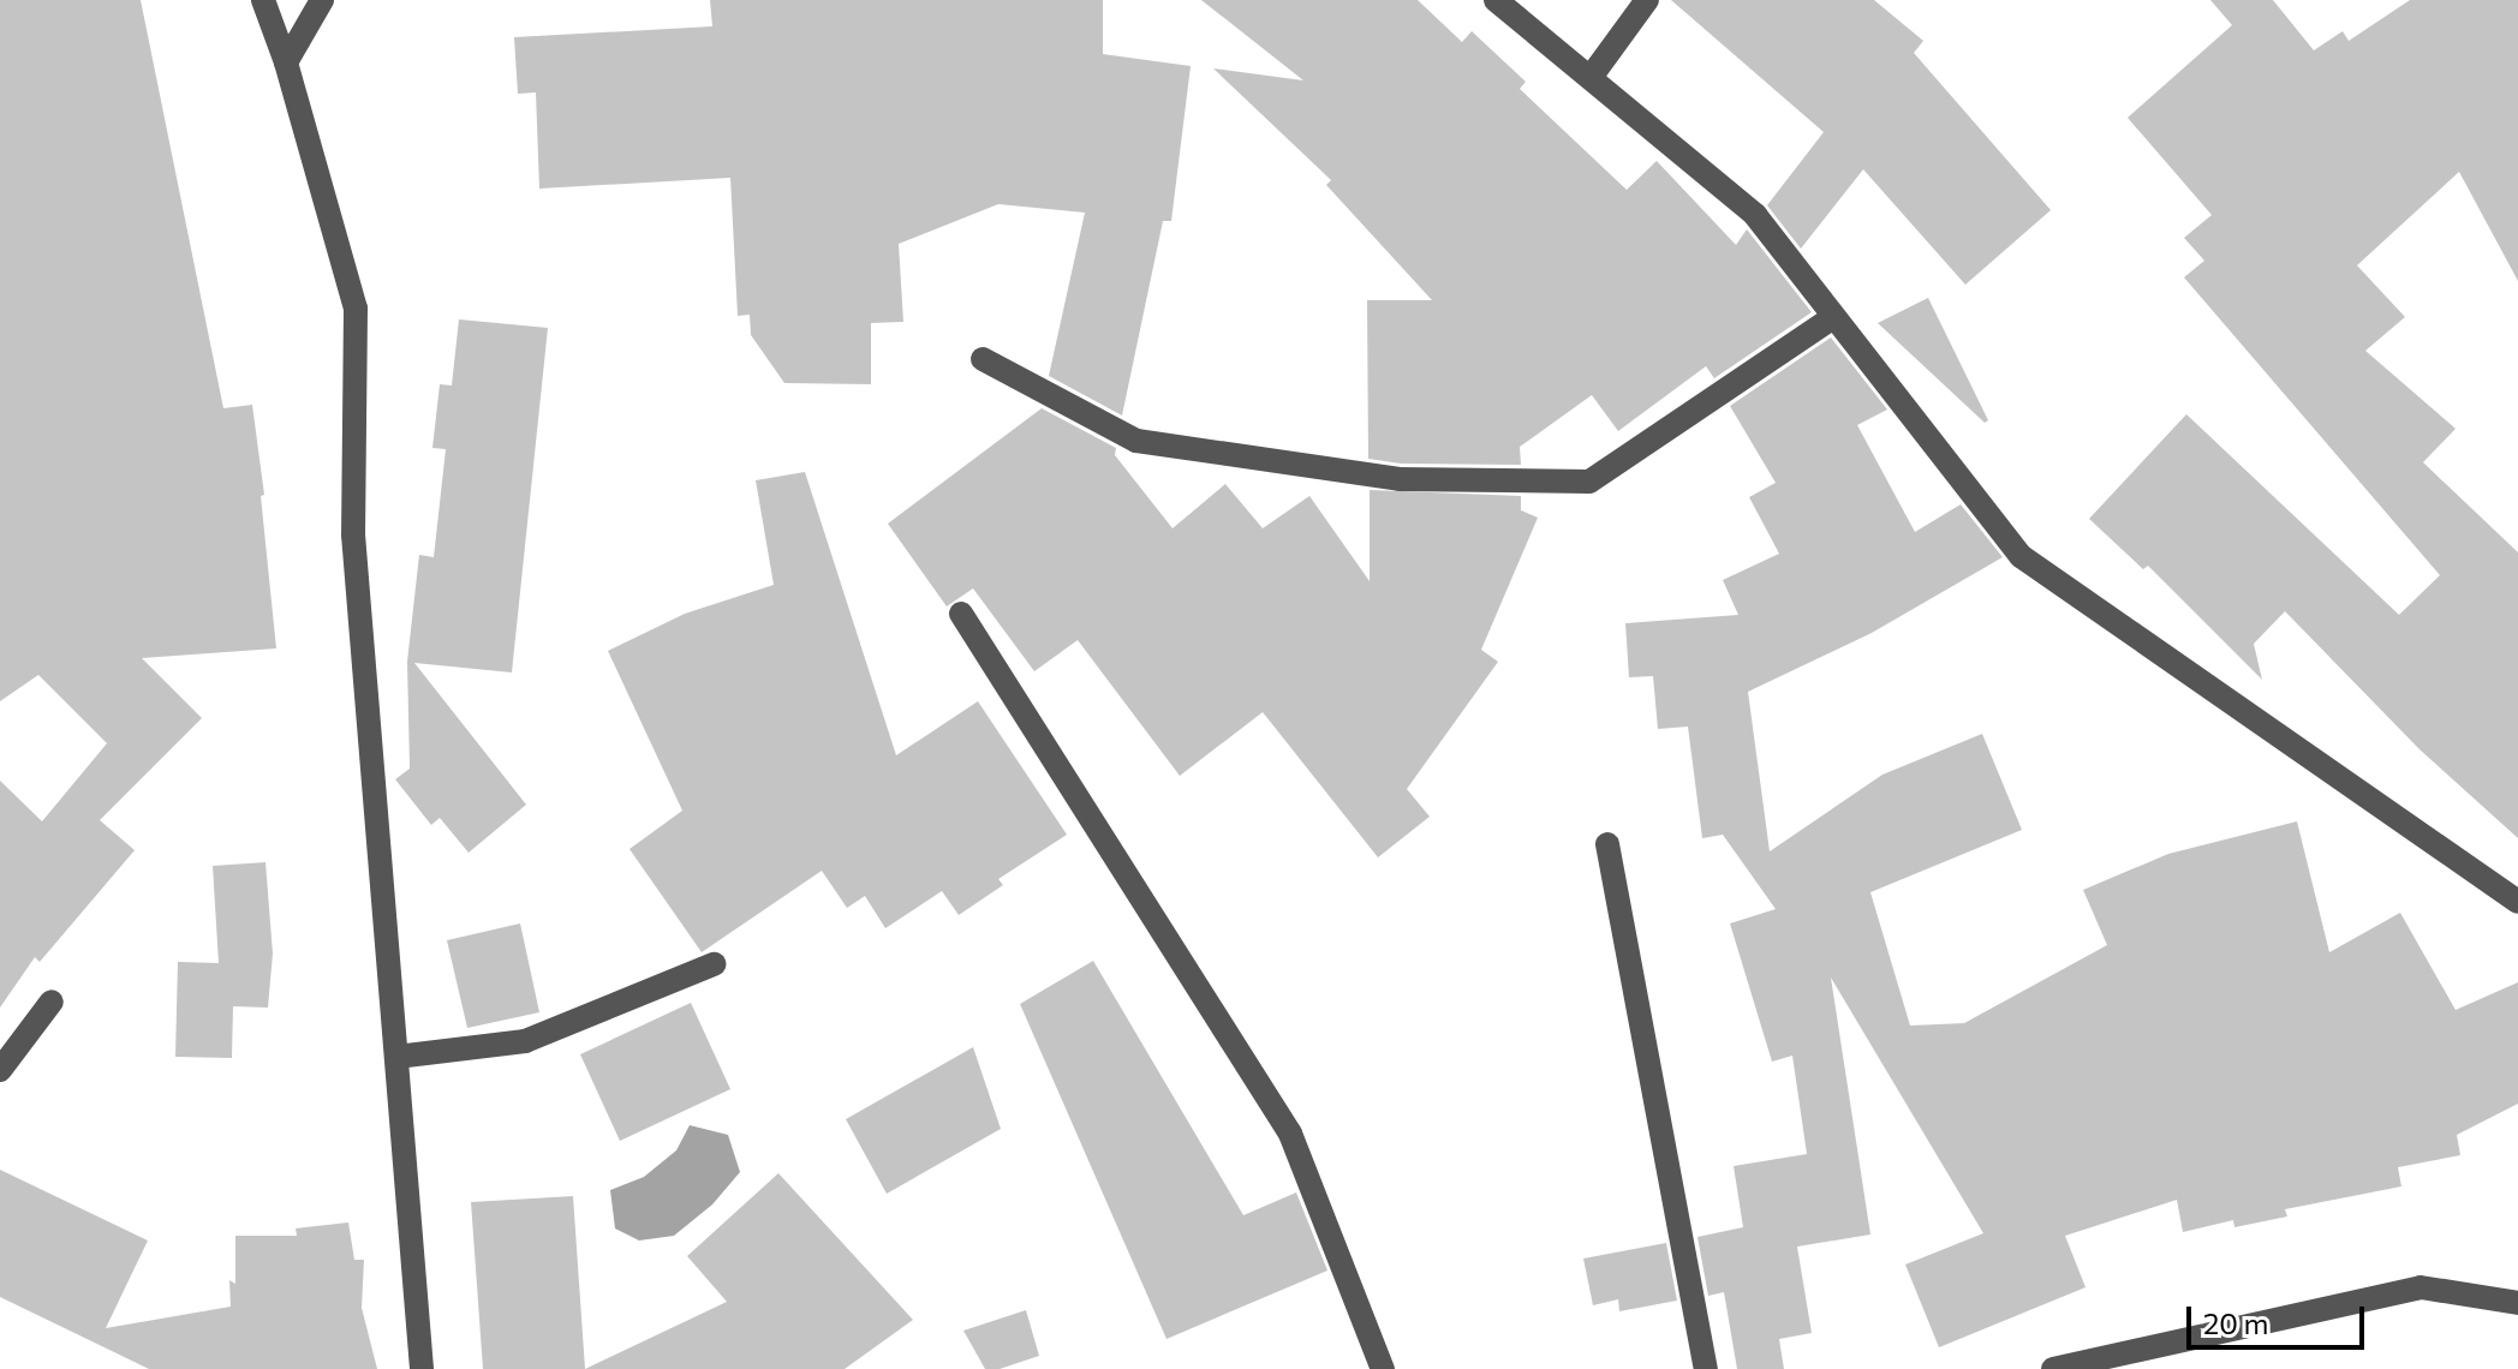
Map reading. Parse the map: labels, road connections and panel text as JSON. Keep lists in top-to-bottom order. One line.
{"scale_bar":"20 m"}
